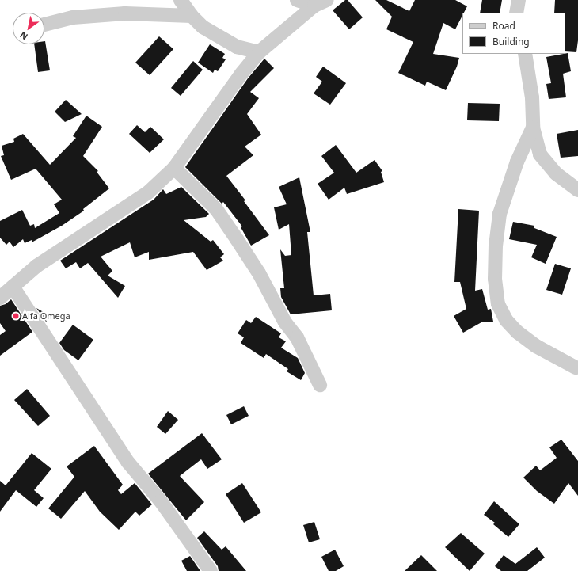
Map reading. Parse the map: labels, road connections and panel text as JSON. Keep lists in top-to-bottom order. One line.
{"places":["Alfa Omega"],"legend":["Road","Building"],"north":"bottom left"}
